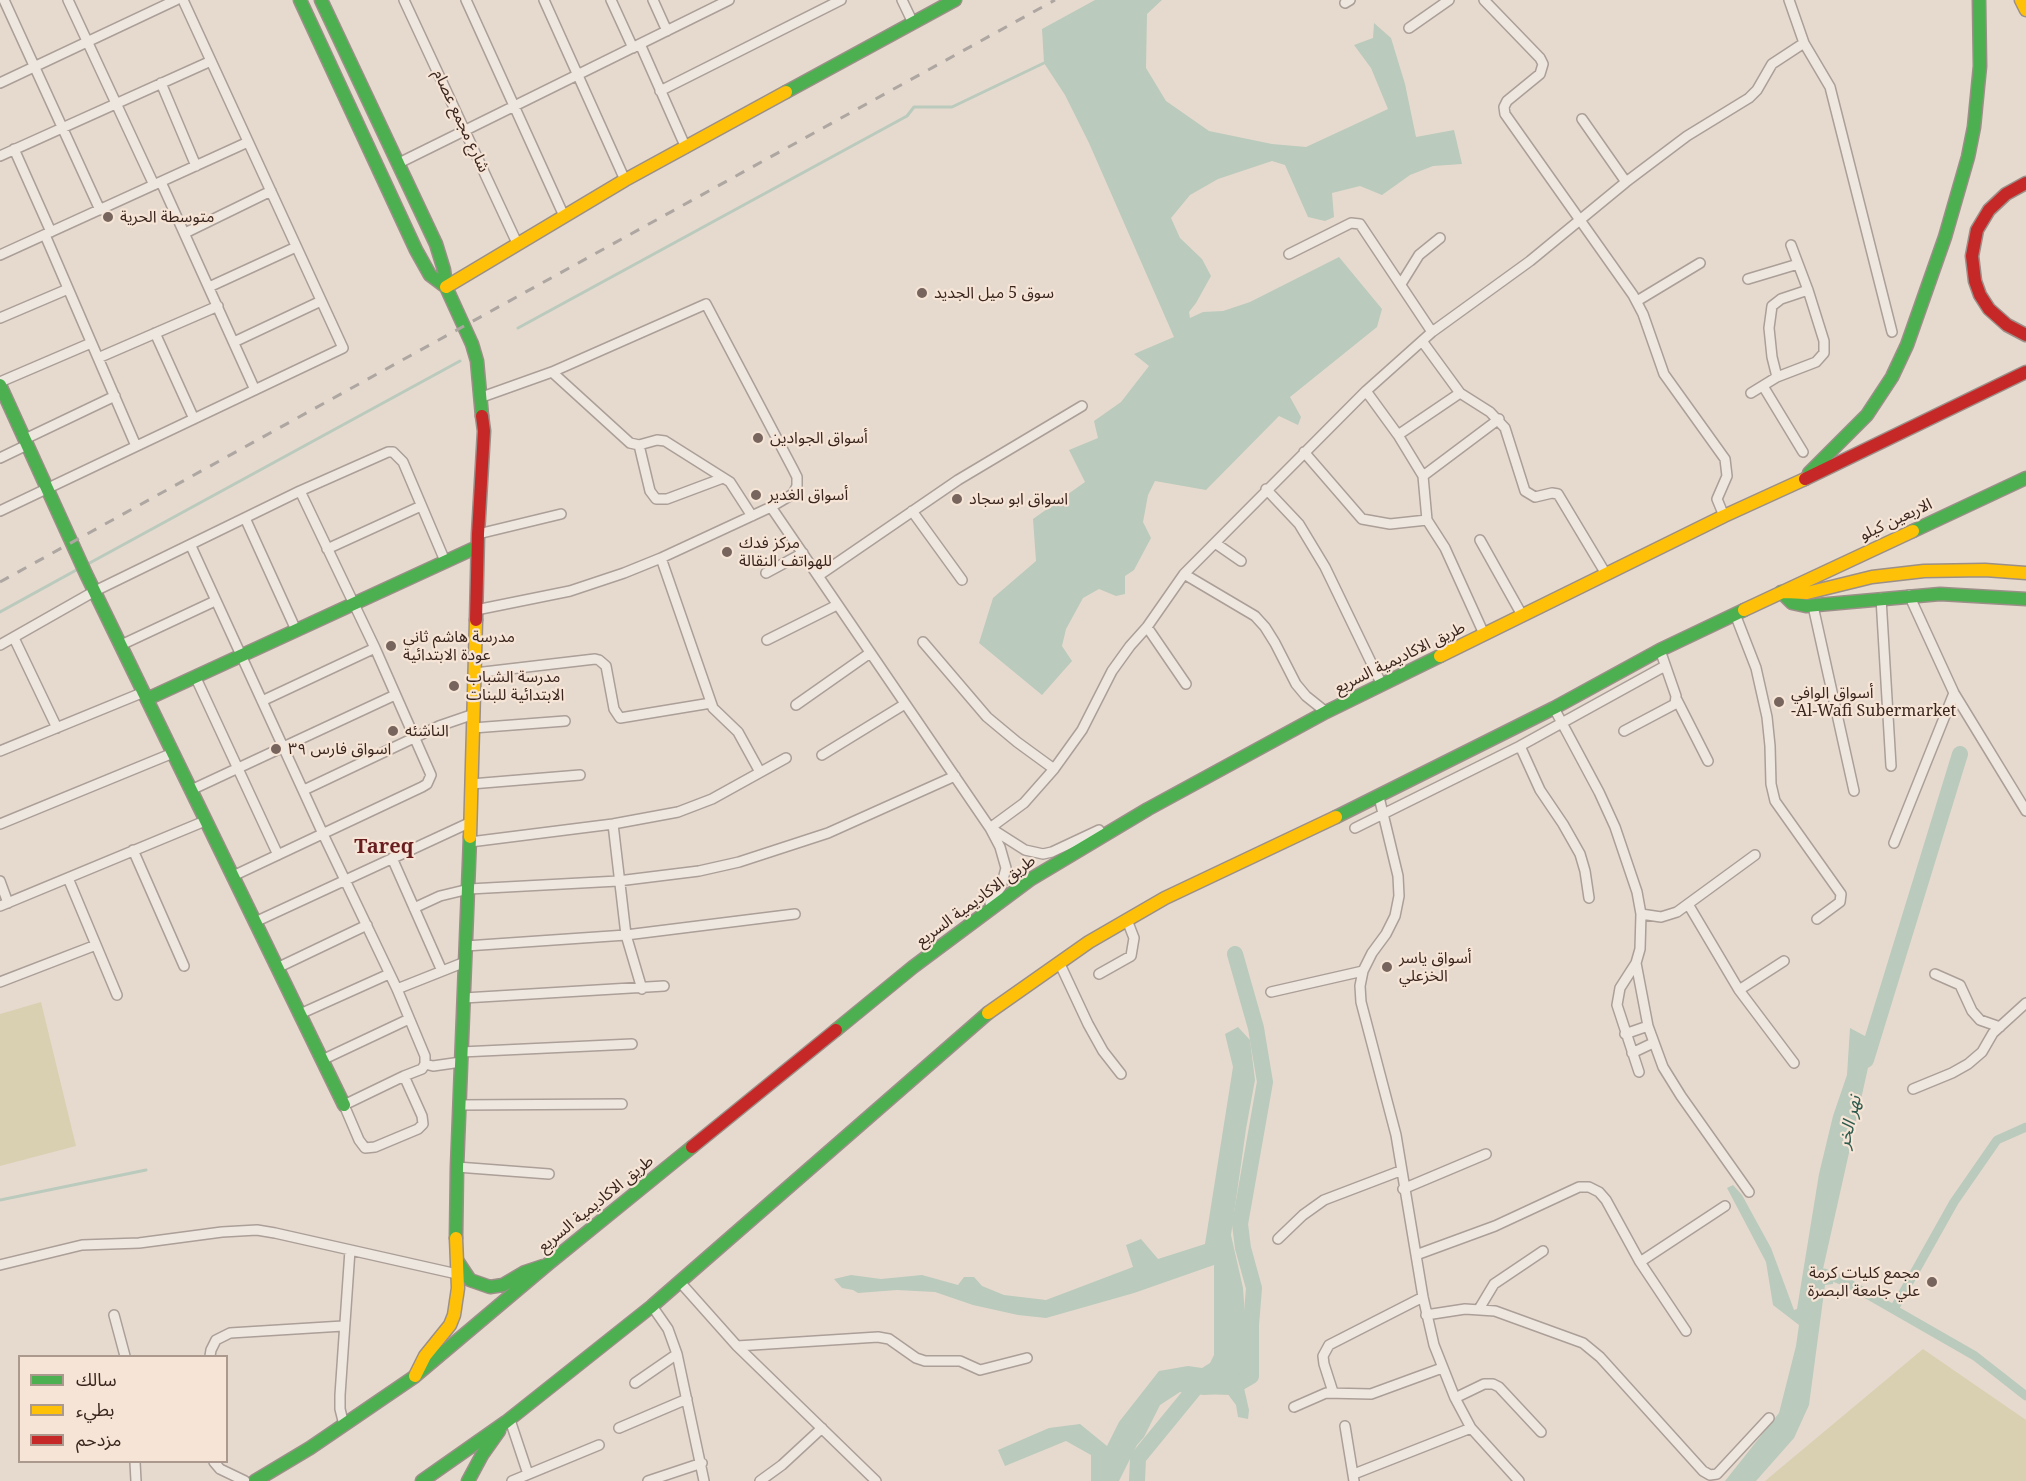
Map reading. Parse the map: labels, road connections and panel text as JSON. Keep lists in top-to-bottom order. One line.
{"streets":{"main road":["الاربعين كيلو","طريق الاكاديمية السريع"],"street":["شارع مجمع عصام"]},"districts":["Tareq"],"water":["نهر الخر"],"places":["متوسطة الحرية","سوق 5 ميل الجديد","أسواق الجوادين","أسواق الغدير","اسواق ابو سجاد","مركز فدك للهواتف النقالة","مدرسة هاشم ثاني عودة الابتدائية","مدرسة الشباب الابتدائية للبنات","أسواق الوافي -Al-Wafi Subermarket","الناشئه","اسواق فارس ٣٩","أسواق ياسر الخزعلي","مجمع كليات كرمة علي جامعة البصرة"],"legend":["سالك","بطيء","مزدحم"]}
